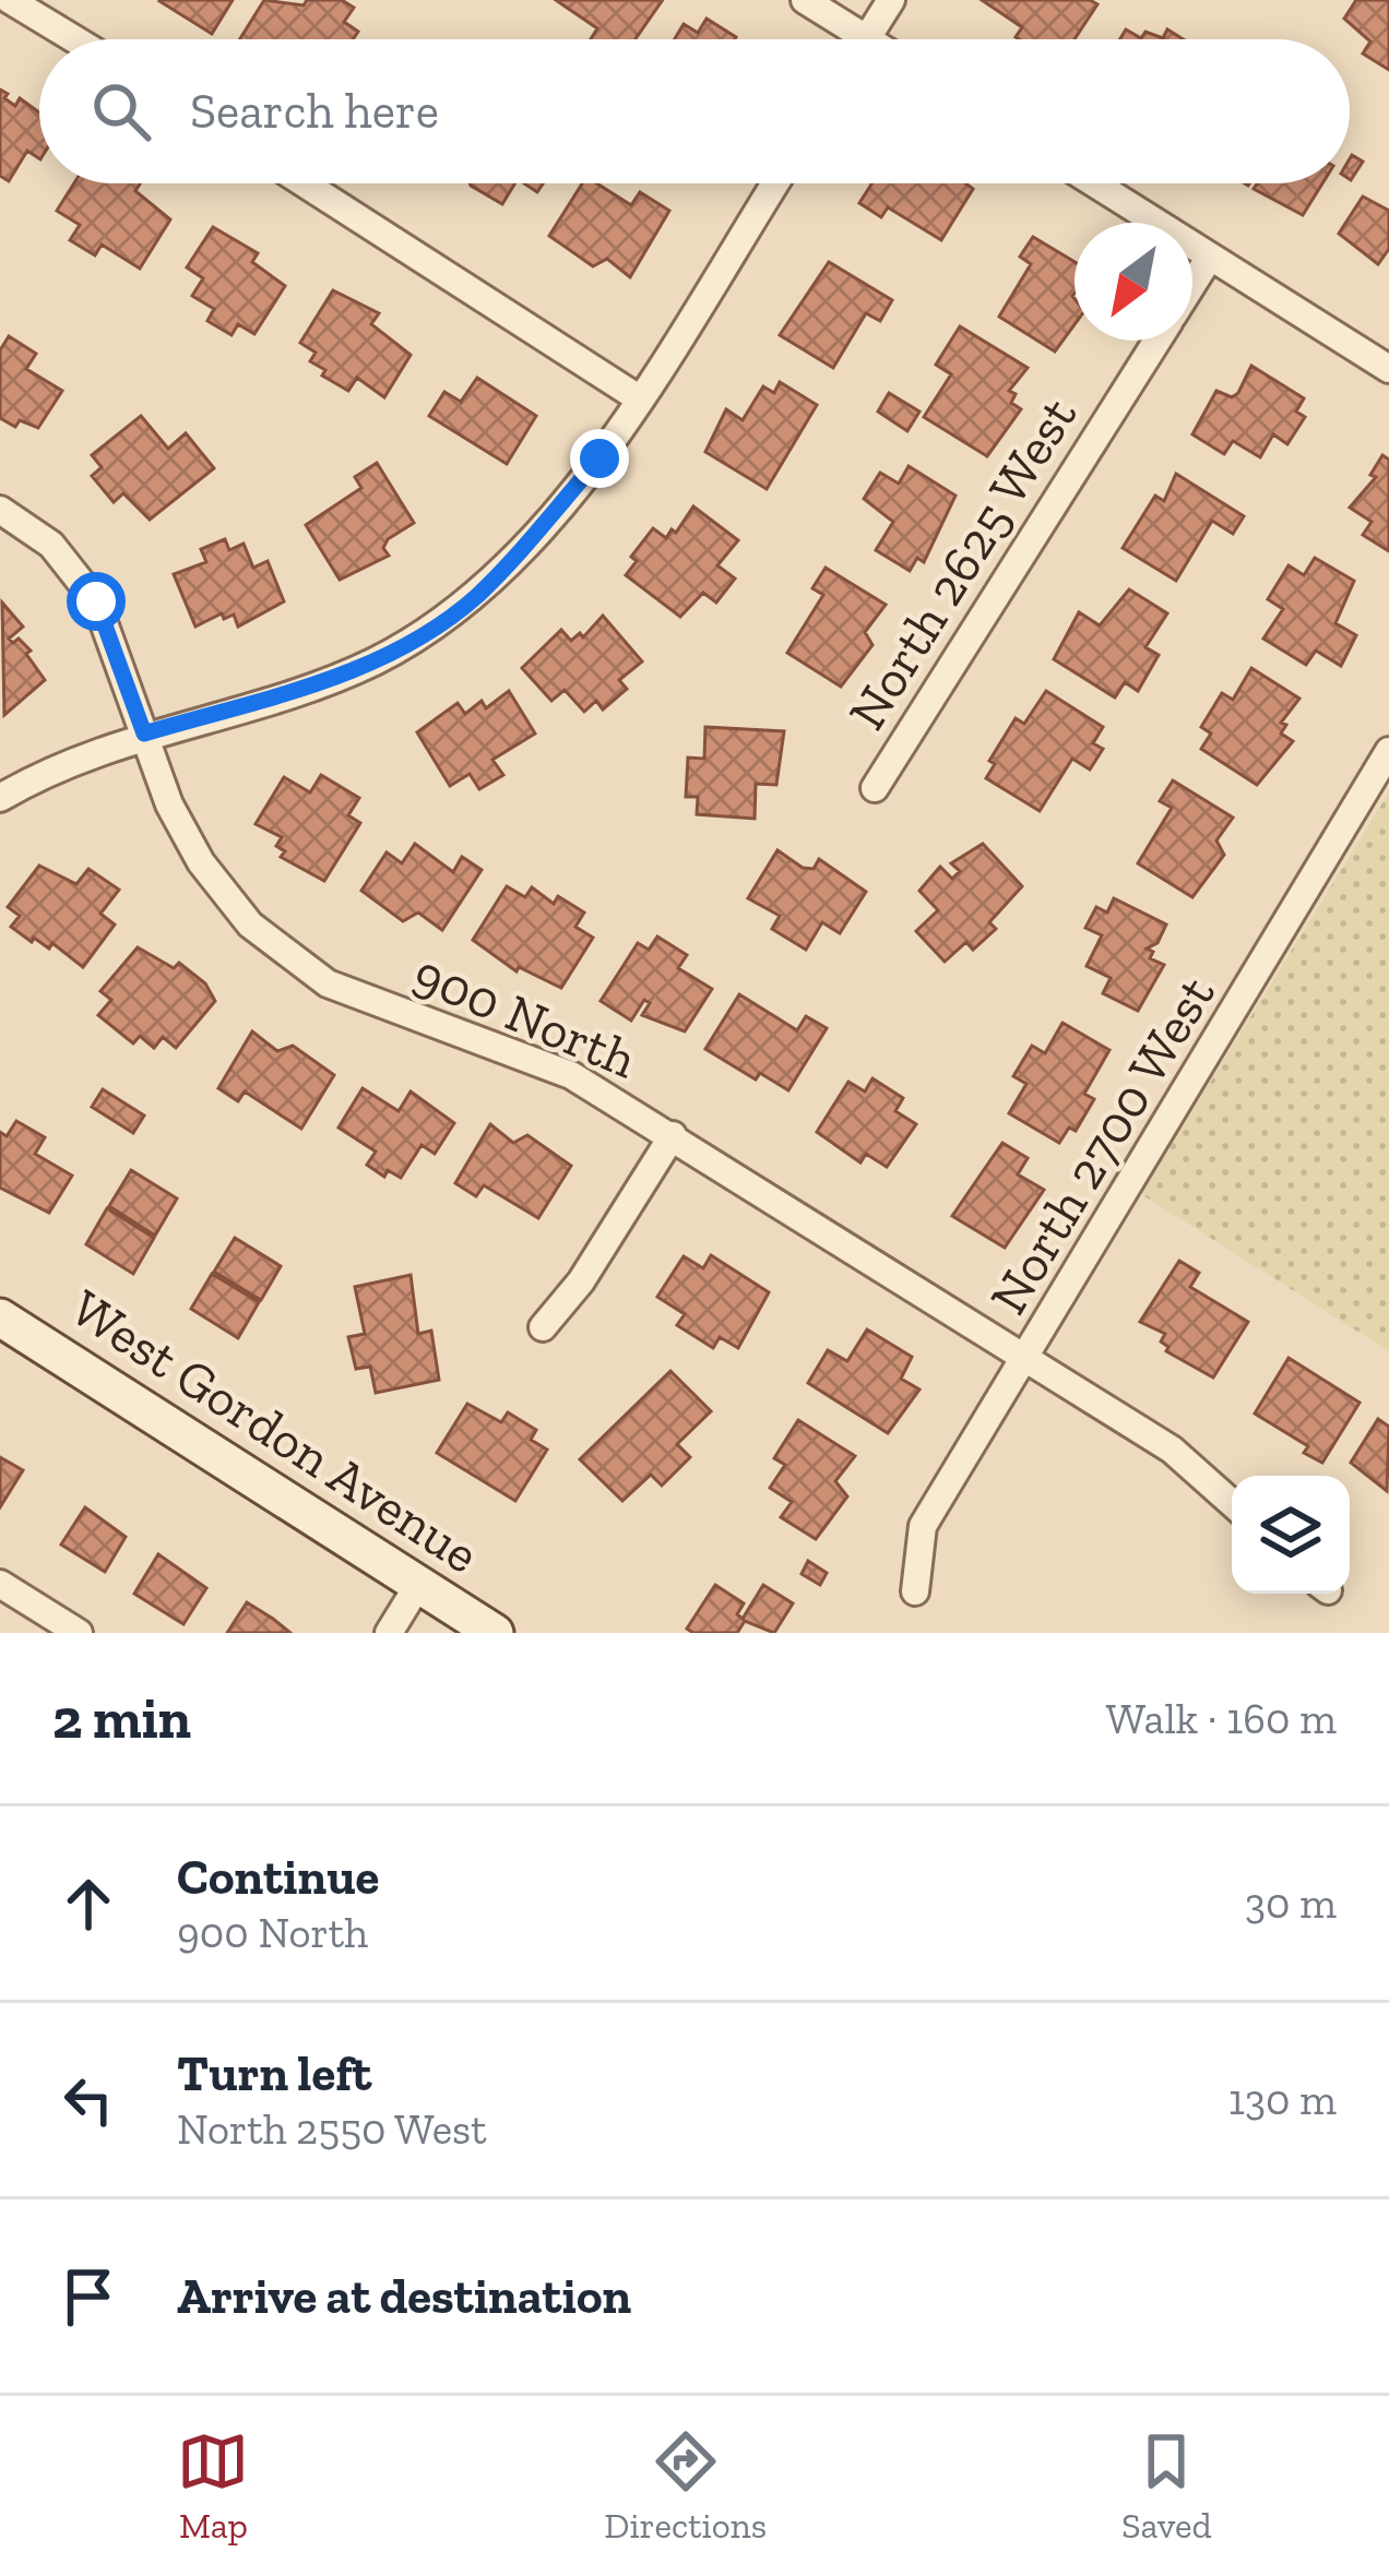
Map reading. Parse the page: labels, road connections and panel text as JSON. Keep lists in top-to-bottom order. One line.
{"streets":{"main road":["West Gordon Avenue"],"street":["North 2625 West","900 North","North 2700 West"]},"crossings":[["900 North","North 2700 West"]],"north":"bottom left","page":{"search":"Search here","heading":["2 min","Walk · 160 m"],"list":[["Continue","900 North","30 m"],["Turn left","North 2550 West","130 m"],"Arrive at destination"],"nav":["Map","Directions","Saved"]}}
